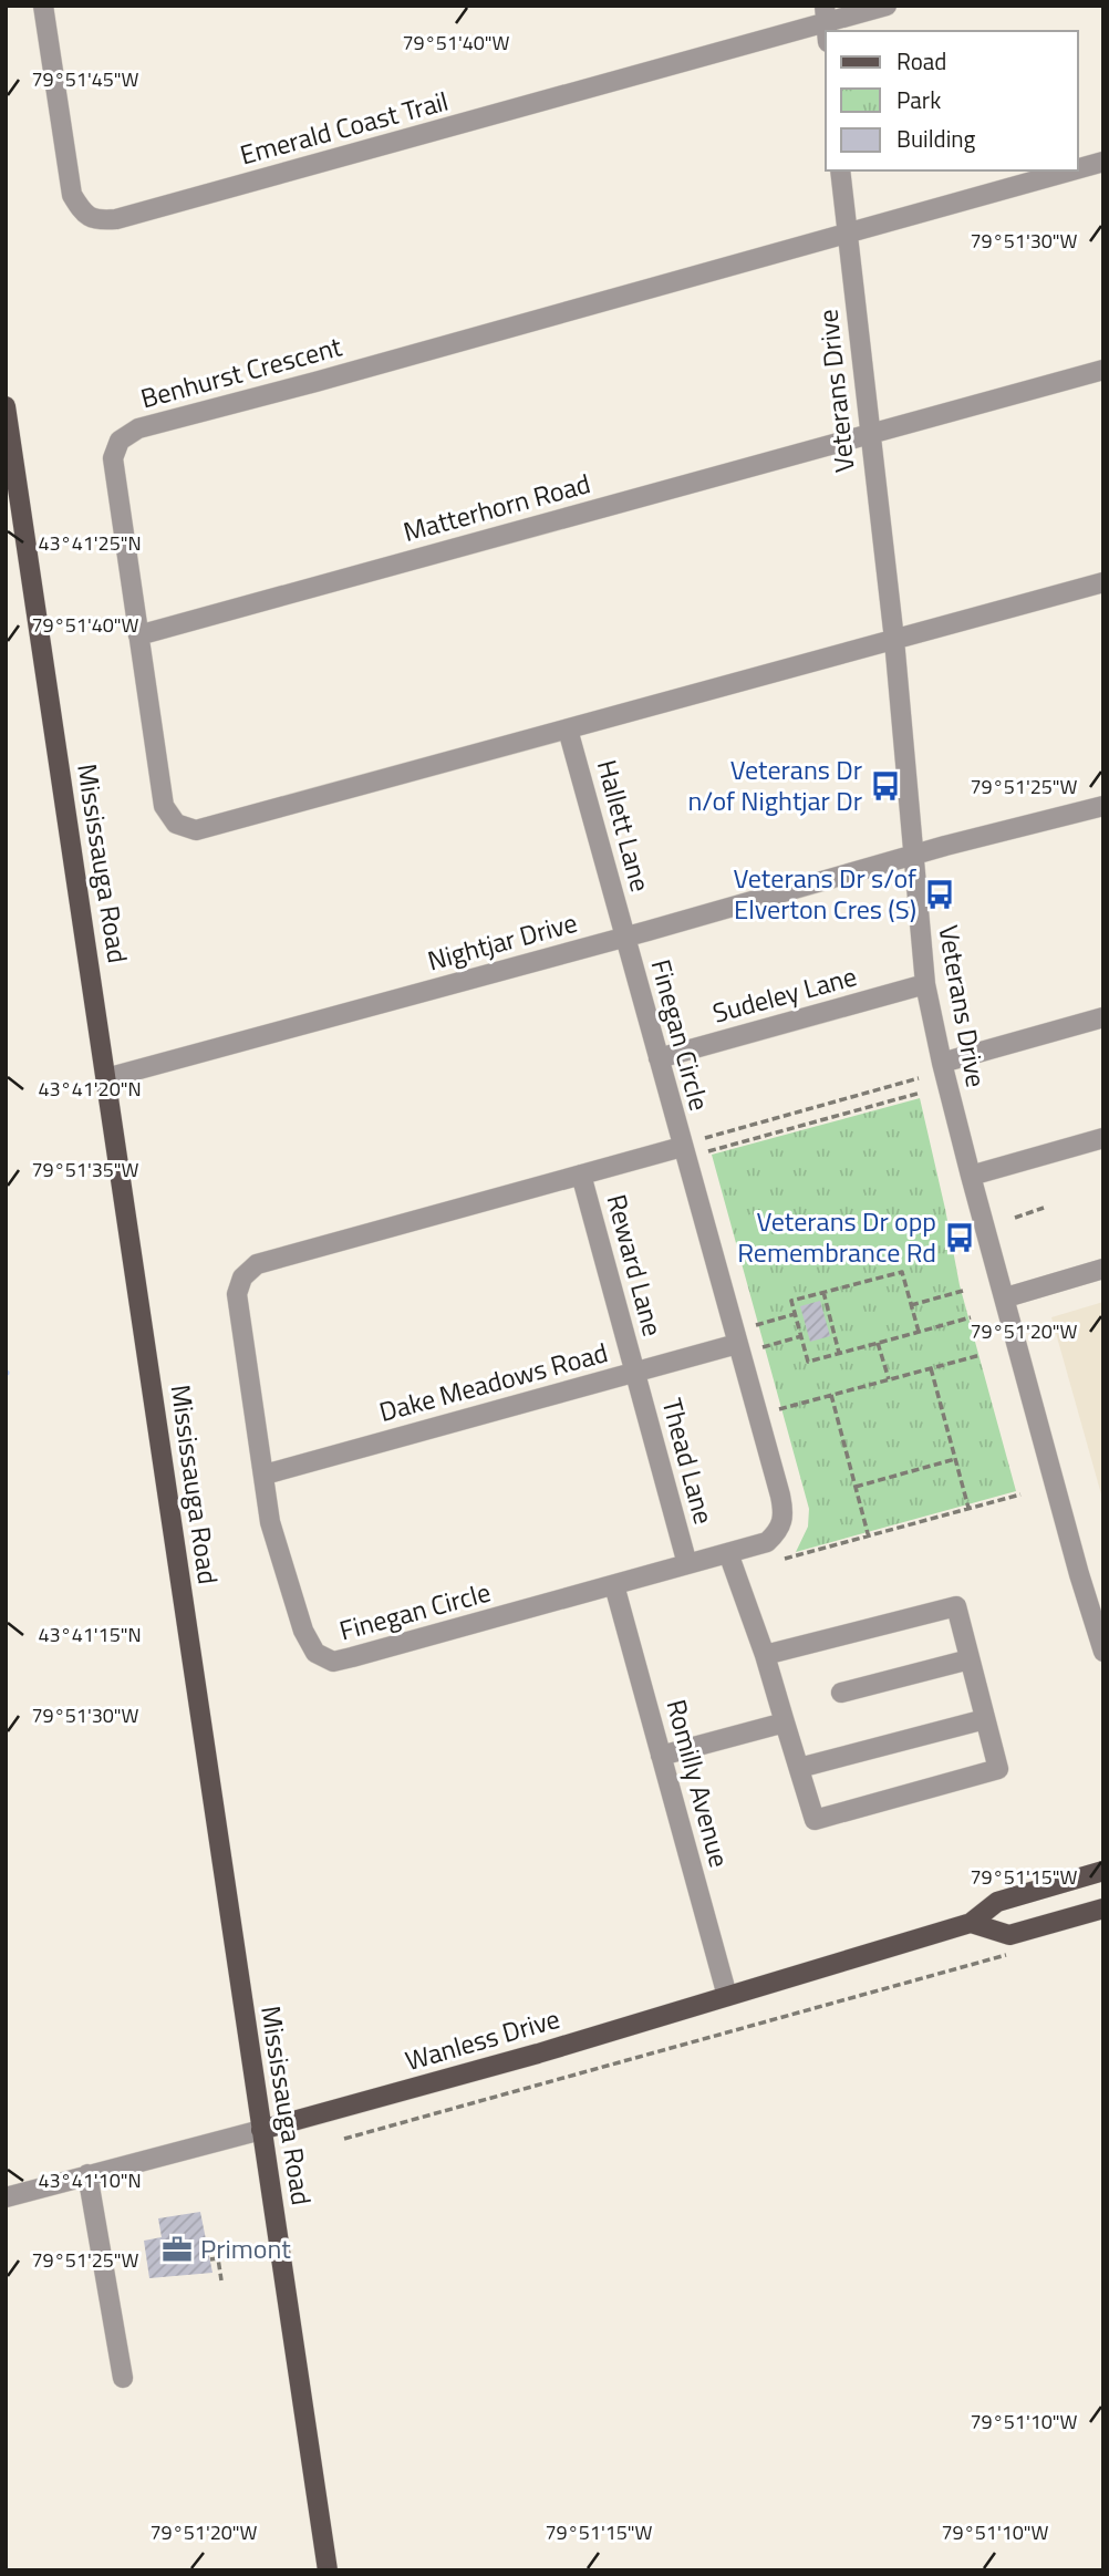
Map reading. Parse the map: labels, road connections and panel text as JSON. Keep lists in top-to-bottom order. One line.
{"streets":{"main road":["Mississauga Road","Wanless Drive"],"street":["Emerald Coast Trail","Benhurst Crescent","Veterans Drive","Matterhorn Road","Hallett Lane","Nightjar Drive","Sudeley Lane","Finegan Circle","Reward Lane","Dake Meadows Road","Thead Lane","Romilly Avenue"]},"crossings":[["Benhurst Crescent","Veterans Drive"],["Benhurst Crescent","Matterhorn Road"],["Benhurst Crescent","Hallett Lane"],["Veterans Drive","Matterhorn Road"],["Veterans Drive","Nightjar Drive"],["Veterans Drive","Sudeley Lane"],["Hallett Lane","Nightjar Drive"],["Hallett Lane","Finegan Circle"],["Mississauga Road","Nightjar Drive"],["Mississauga Road","Wanless Drive"],["Nightjar Drive","Finegan Circle"],["Sudeley Lane","Finegan Circle"],["Finegan Circle","Reward Lane"],["Finegan Circle","Dake Meadows Road"],["Finegan Circle","Thead Lane"],["Finegan Circle","Romilly Avenue"],["Reward Lane","Dake Meadows Road"],["Reward Lane","Thead Lane"],["Dake Meadows Road","Thead Lane"],["Romilly Avenue","Wanless Drive"]],"places":{"bus stop":["Veterans Dr n/of Nightjar Dr","Veterans Dr s/of Elverton Cres (S)","Veterans Dr opp Remembrance Rd"],"office":["Primont"]},"legend":["Road","Park","Building"],"coordinates":["79°51'40\"W","79°51'45\"W","79°51'30\"W","43°41'25\"N","79°51'25\"W","43°41'20\"N","79°51'35\"W","79°51'20\"W","43°41'15\"N","79°51'15\"W","43°41'10\"N","79°51'10\"W"]}
